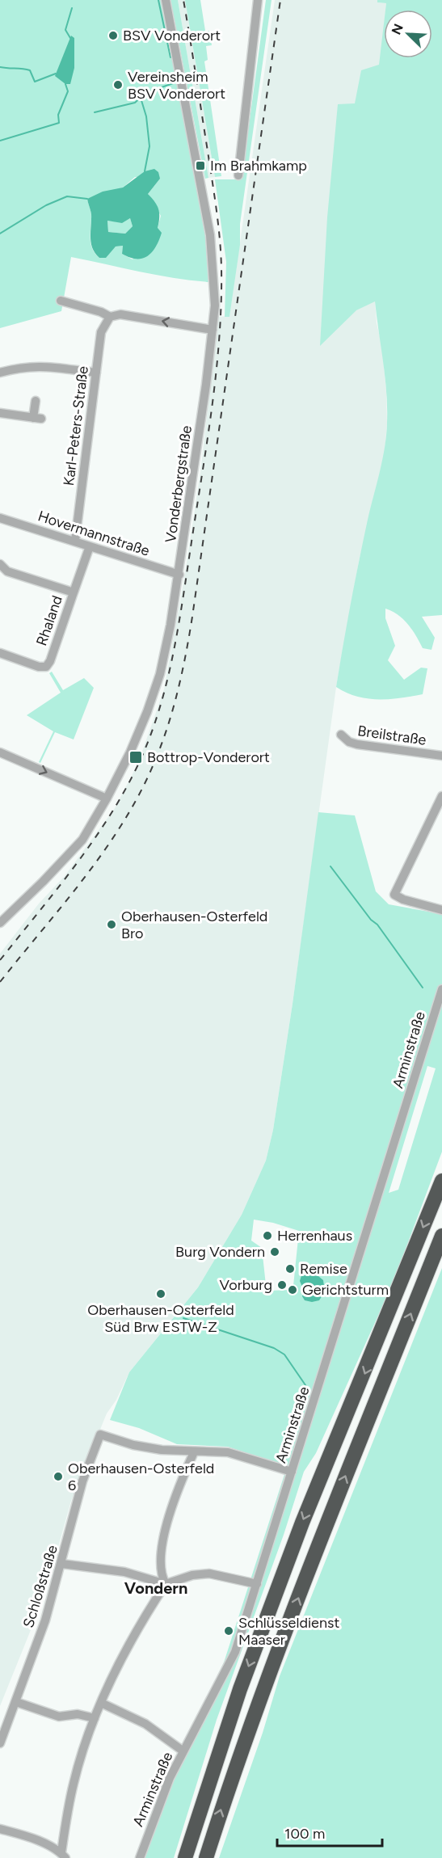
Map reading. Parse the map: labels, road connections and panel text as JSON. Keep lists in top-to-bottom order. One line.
{"streets":{"street":["Karl-Peters-Straße","Vonderbergstraße","Hovermannstraße","Rhaland","Breilstraße","Arminstraße","Schloßstraße"]},"crossings":[["Karl-Peters-Straße","Hovermannstraße"],["Vonderbergstraße","Hovermannstraße"],["Hovermannstraße","Rhaland"]],"districts":["Vondern"],"places":{"other":["BSV Vonderort","Vereinsheim BSV Vonderort","Oberhausen-Osterfeld Bro","Herrenhaus","Burg Vondern","Remise","Vorburg","Gerichtsturm","Oberhausen-Osterfeld Süd Brw ESTW-Z","Oberhausen-Osterfeld 6","Schlüsseldienst Maaser"],"transit":["Im Brahmkamp","Bottrop-Vonderort"]},"scale_bar":"100 m","north":"top left"}
